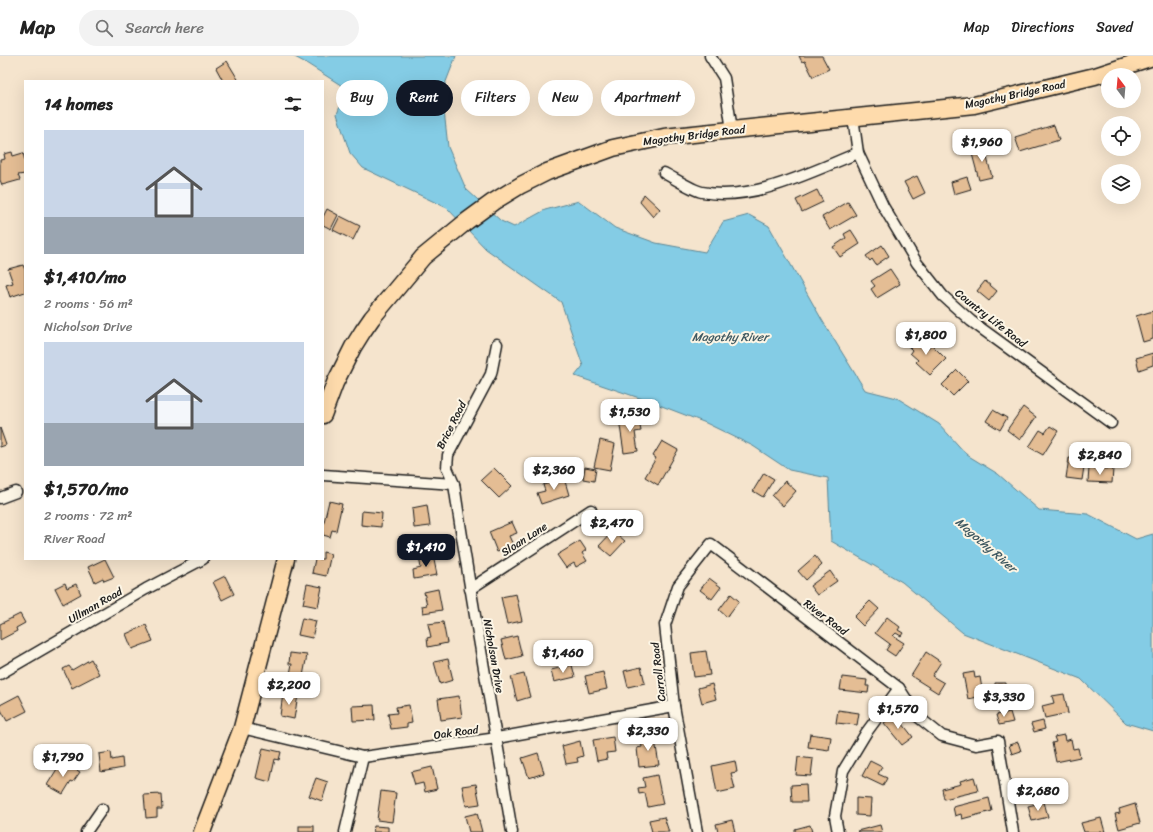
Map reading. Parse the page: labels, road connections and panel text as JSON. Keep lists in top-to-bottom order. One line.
{"streets":{"main road":["Magothy Bridge Road"],"street":["Country Life Road","Brice Road","Sloan Lane","Ullman Road","River Road","Nicholson Drive","Carroll Road","Oak Road"]},"crossings":[["Magothy Bridge Road","Country Life Road"],["Brice Road","Nicholson Drive"],["Sloan Lane","Nicholson Drive"],["River Road","Carroll Road"],["Nicholson Drive","Oak Road"],["Carroll Road","Oak Road"]],"water":["Magothy River"],"north":"top","page":{"header":"Map","search":"Search here","nav":["Map","Directions","Saved"],"chip":["Buy","Rent","Filters","New","Apartment"],"heading":"14 homes","list":[{"name":"$1,410/mo","note":"2 rooms · 56 m² · Nicholson Drive"},{"name":"$1,570/mo","note":"2 rooms · 72 m² · River Road"}],"price":["$1,960","$1,800","$1,530","$2,840","$2,360","$2,470","$1,410","$1,460","$2,200","$3,330","$1,570","$2,330","$1,790","$2,680"]}}
